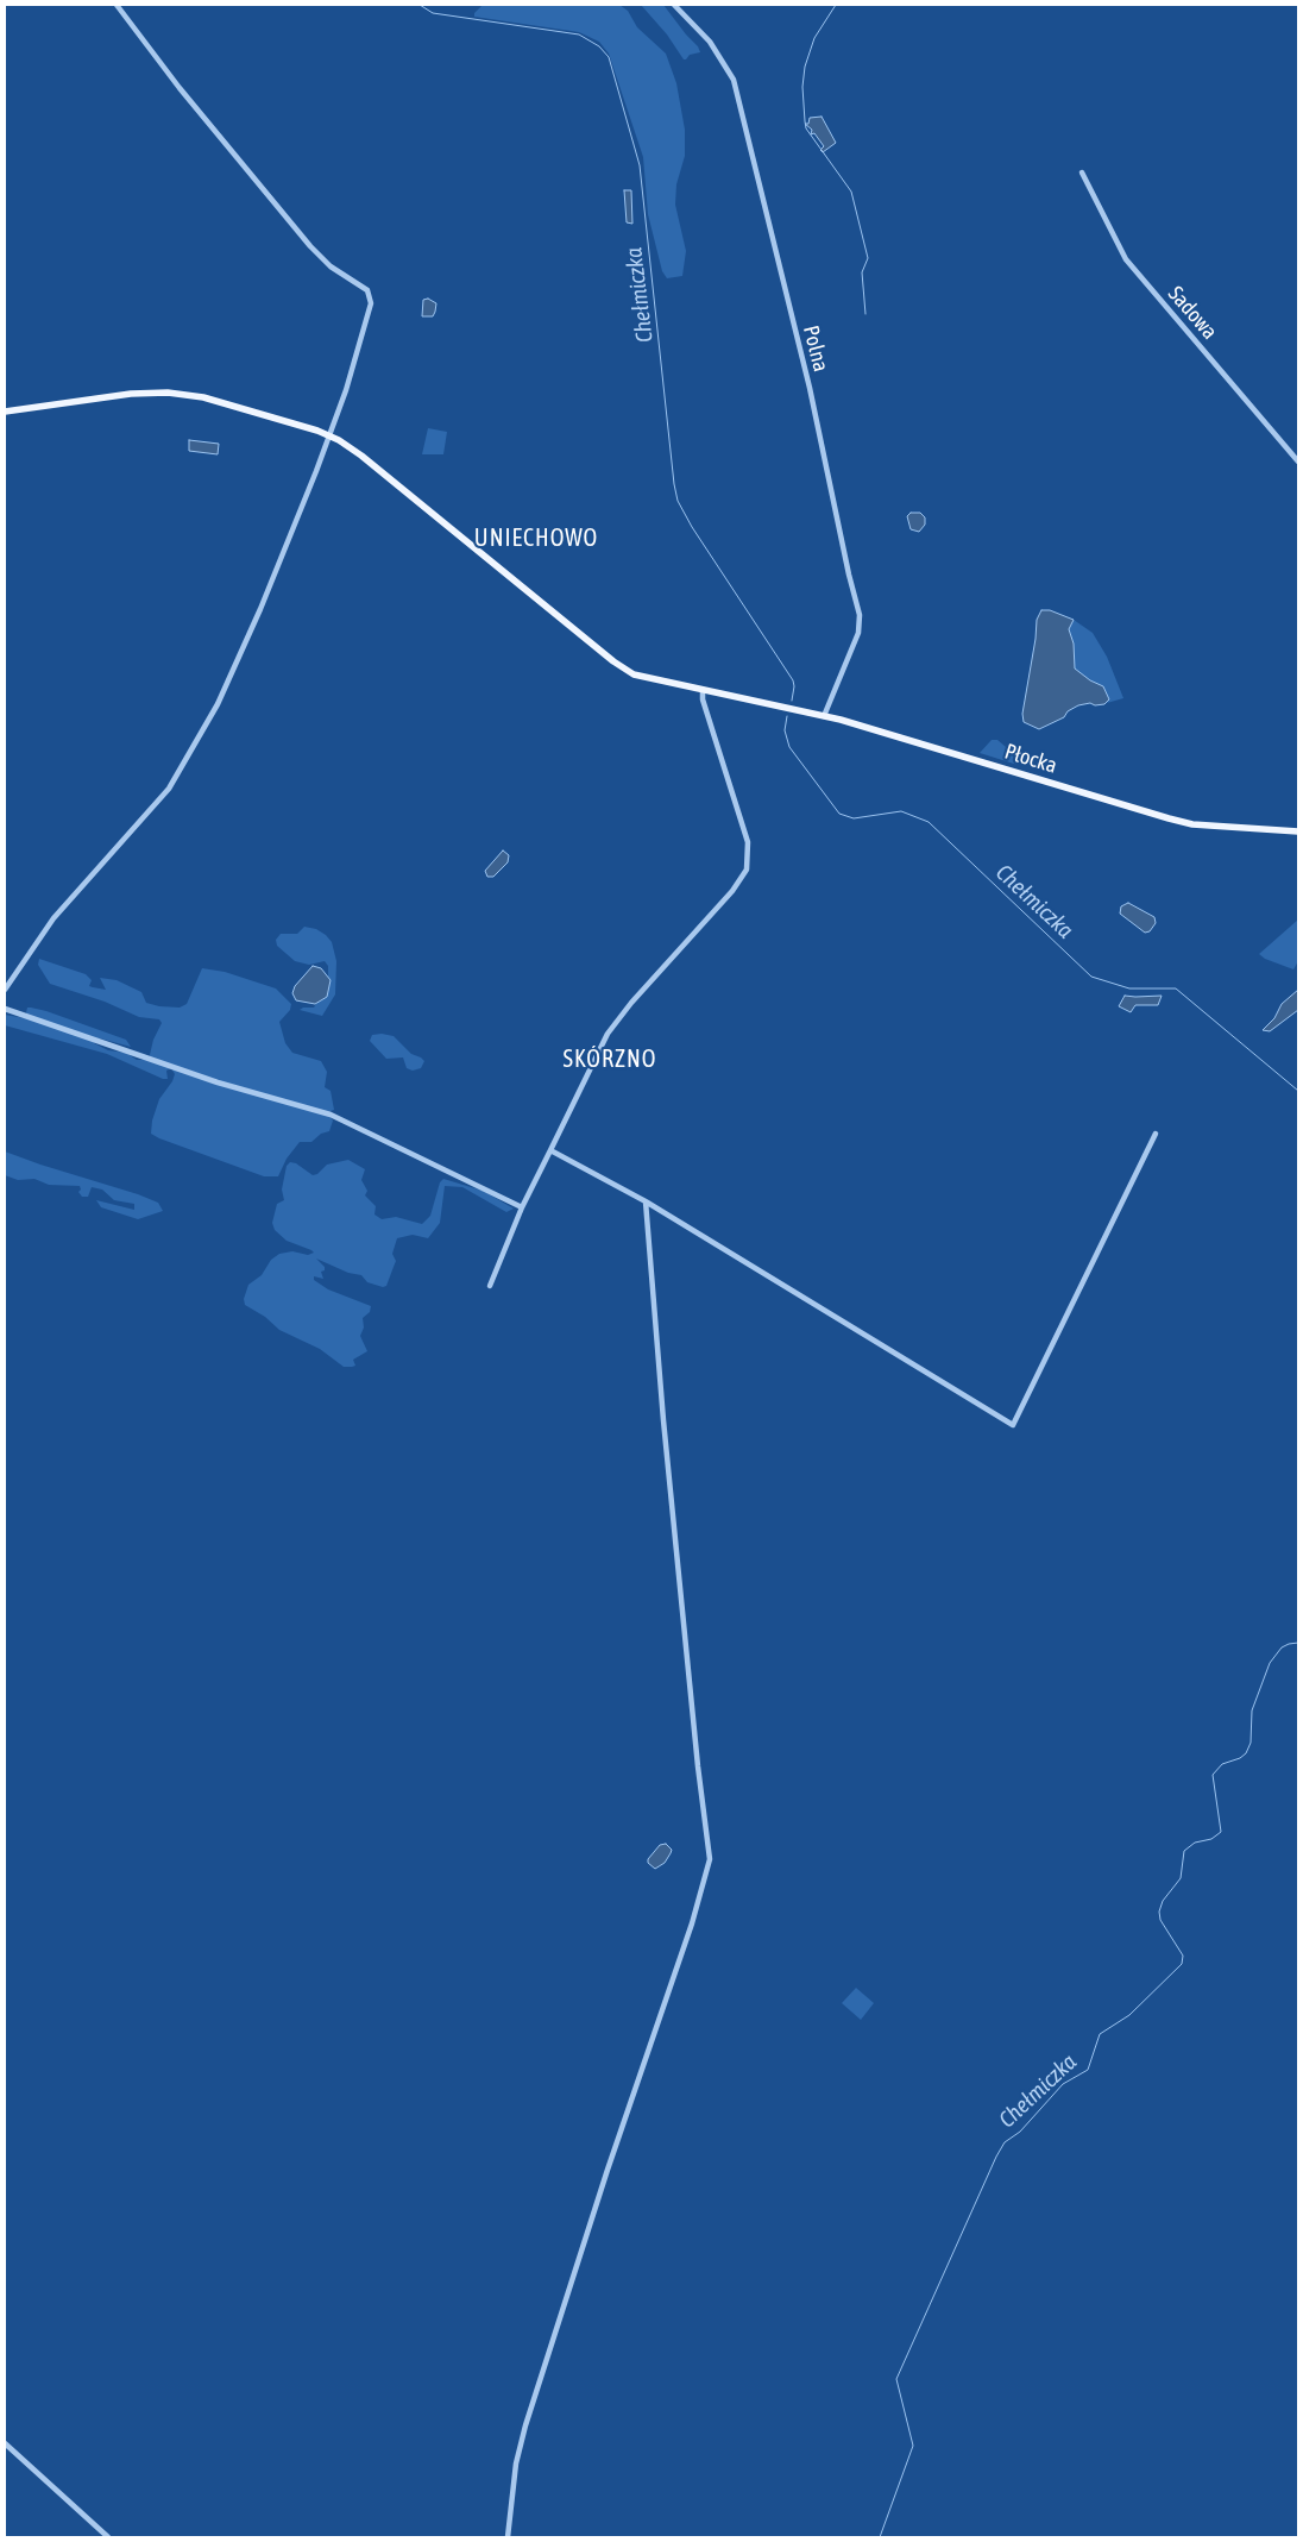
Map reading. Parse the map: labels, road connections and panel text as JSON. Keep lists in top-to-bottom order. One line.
{"streets":{"main road":["Płocka"],"street":["Sadowa","Polna"]},"crossings":[["Polna","Płocka"]],"districts":["UNIECHOWO","SKÓRZNO"],"water":["Chełmiczka"]}
